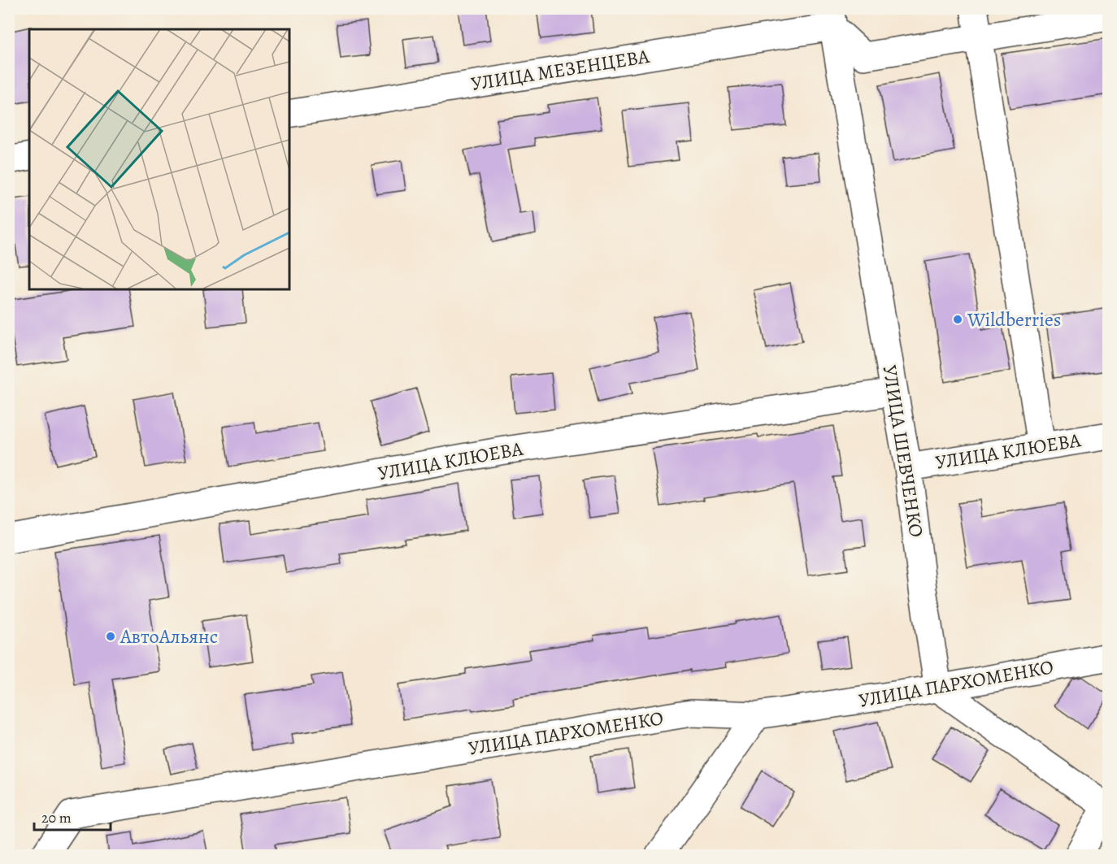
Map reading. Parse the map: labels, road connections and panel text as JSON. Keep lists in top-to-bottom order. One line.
{"streets":{"street":["УЛИЦА МЕЗЕНЦЕВА","УЛИЦА ШЕВЧЕНКО","УЛИЦА КЛЮЕВА","УЛИЦА ПАРХОМЕНКО"]},"crossings":[["УЛИЦА МЕЗЕНЦЕВА","УЛИЦА ШЕВЧЕНКО"],["УЛИЦА ШЕВЧЕНКО","УЛИЦА КЛЮЕВА"],["УЛИЦА ШЕВЧЕНКО","УЛИЦА ПАРХОМЕНКО"]],"places":["Wildberries","АвтоАльянс"],"scale_bar":"20 m"}
